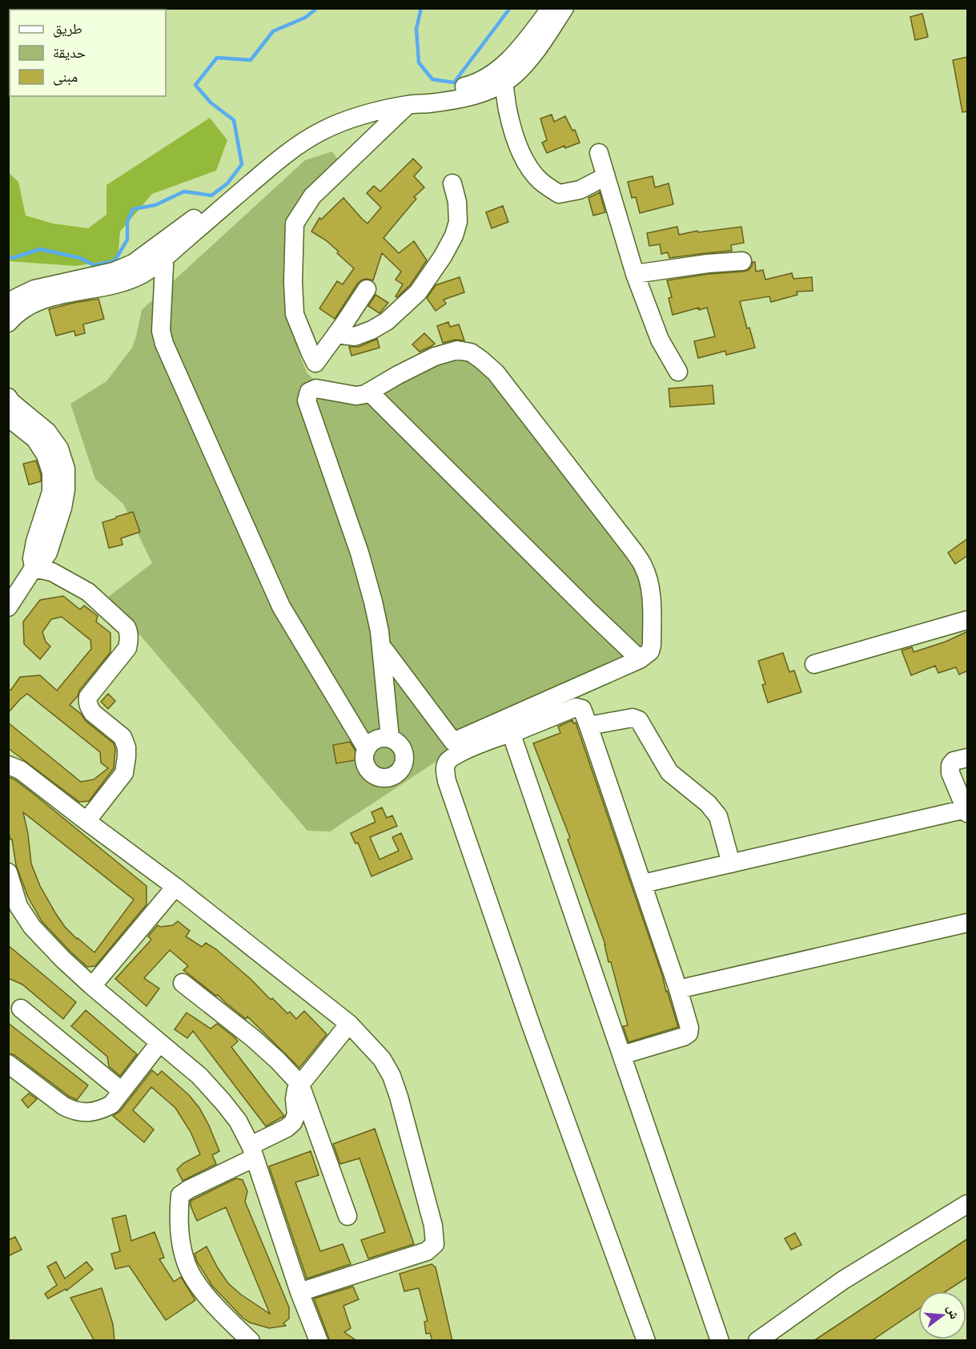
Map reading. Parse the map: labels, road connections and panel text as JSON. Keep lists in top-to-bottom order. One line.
{"legend":["طريق","حديقة","مبنى"],"north":"right"}
